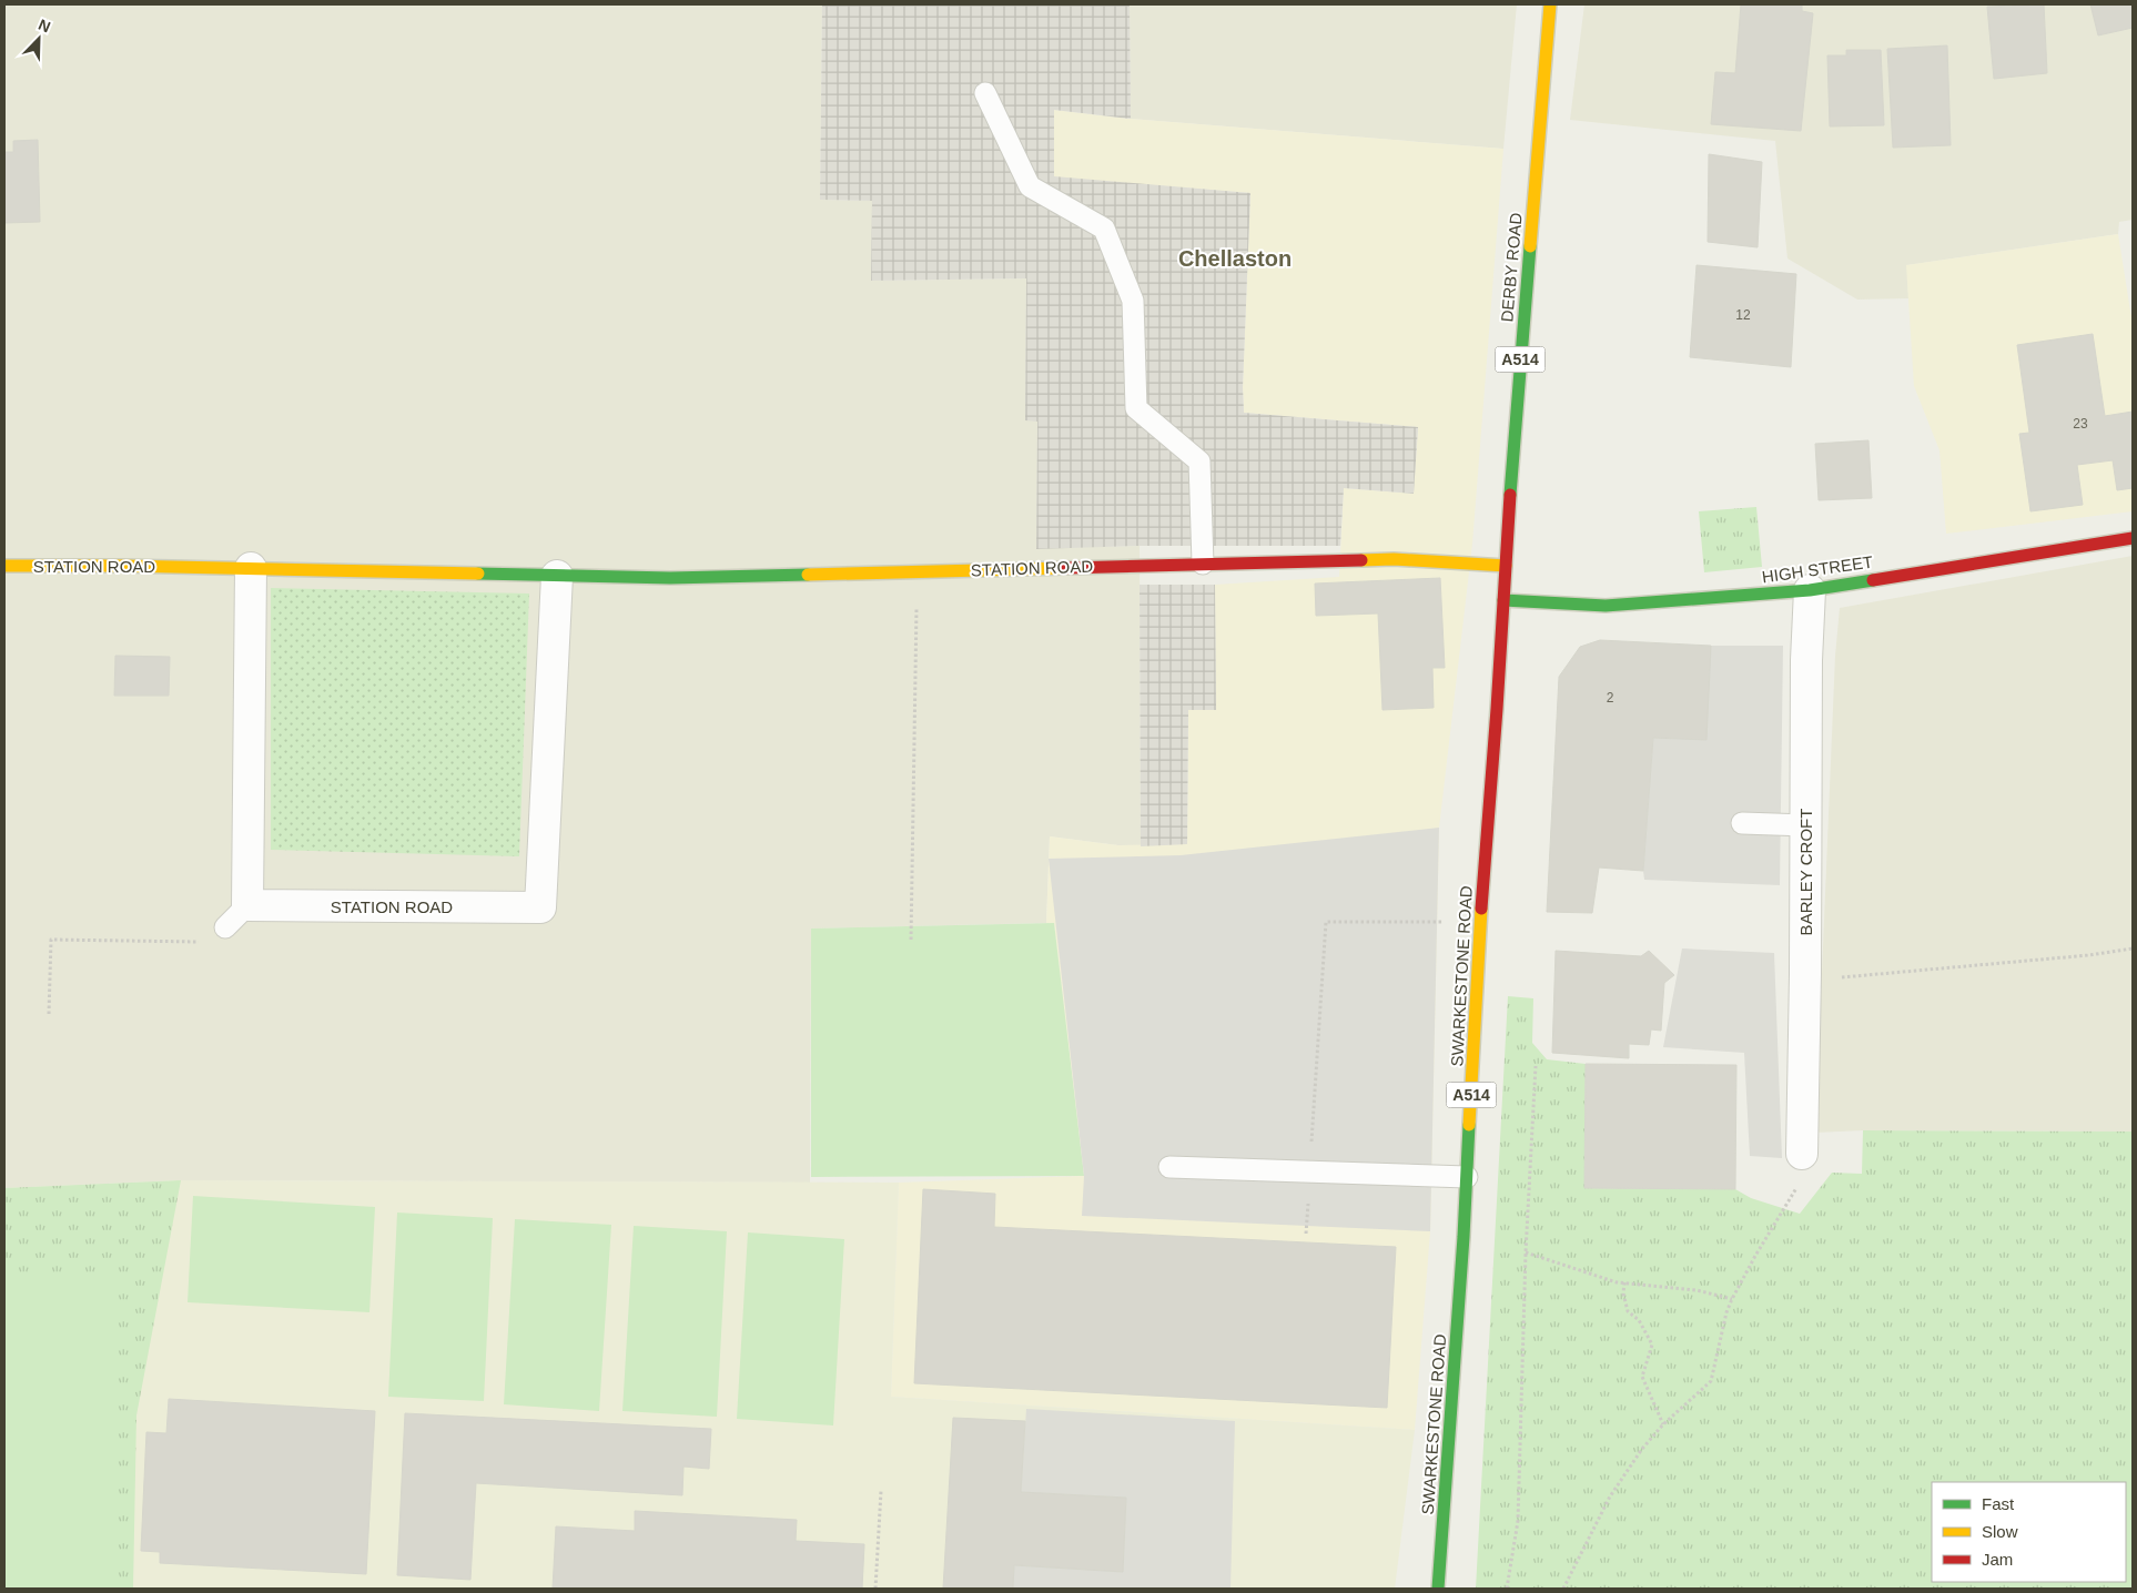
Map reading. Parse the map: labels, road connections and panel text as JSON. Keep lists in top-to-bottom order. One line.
{"streets":{"street":["DERBY ROAD","A514","STATION ROAD","HIGH STREET","BARLEY CROFT","SWARKESTONE ROAD"]},"crossings":[["DERBY ROAD","STATION ROAD"],["DERBY ROAD","SWARKESTONE ROAD"],["STATION ROAD","SWARKESTONE ROAD"],["HIGH STREET","BARLEY CROFT"],["HIGH STREET","SWARKESTONE ROAD"]],"districts":["Chellaston"],"house_numbers":["12","23","2"],"legend":["Fast","Slow","Jam"],"north":"top right"}
